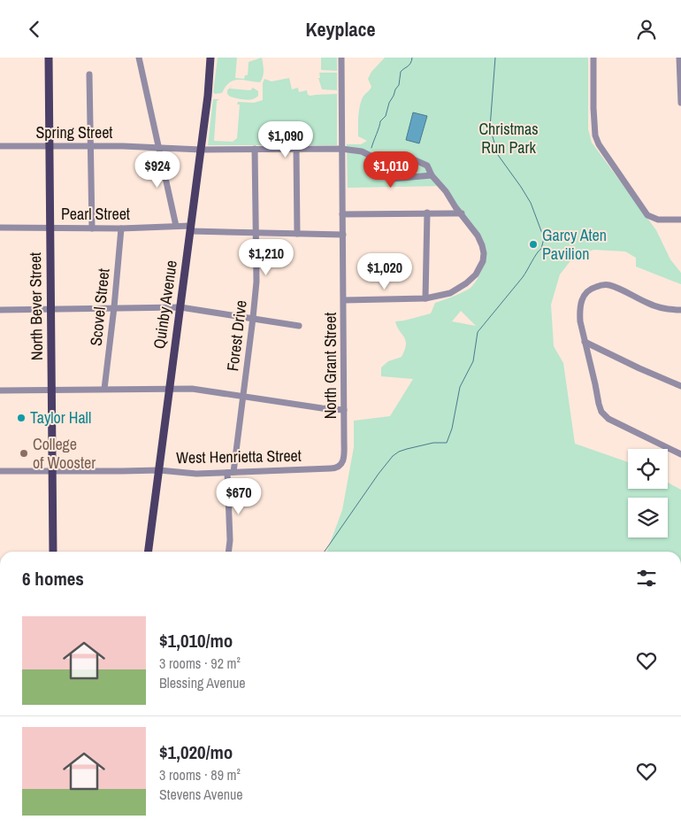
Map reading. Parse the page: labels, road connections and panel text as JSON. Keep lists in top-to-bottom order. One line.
{"streets":{"main road":["Quinby Avenue","North Bever Street"],"street":["Spring Street","Pearl Street","Scovel Street","Forest Drive","North Grant Street","West Henrietta Street"]},"crossings":[["Spring Street","Quinby Avenue"],["Spring Street","North Bever Street"],["Spring Street","Forest Drive"],["Spring Street","North Grant Street"],["Pearl Street","Quinby Avenue"],["Pearl Street","North Bever Street"],["Pearl Street","Scovel Street"],["Pearl Street","Forest Drive"],["Pearl Street","North Grant Street"],["Quinby Avenue","West Henrietta Street"],["North Bever Street","West Henrietta Street"],["Forest Drive","West Henrietta Street"],["North Grant Street","West Henrietta Street"]],"parks":["Christmas Run Park"],"places":["Garcy Aten Pavilion","Taylor Hall","College of Wooster"],"page":{"header":"Keyplace","price":["$1,090","$924","$1,010","$1,210","$1,020","$670"],"heading":"6 homes","list":[{"name":"$1,010/mo","note":"3 rooms · 92 m² · Blessing Avenue"},{"name":"$1,020/mo","note":"3 rooms · 89 m² · Stevens Avenue"}]}}
